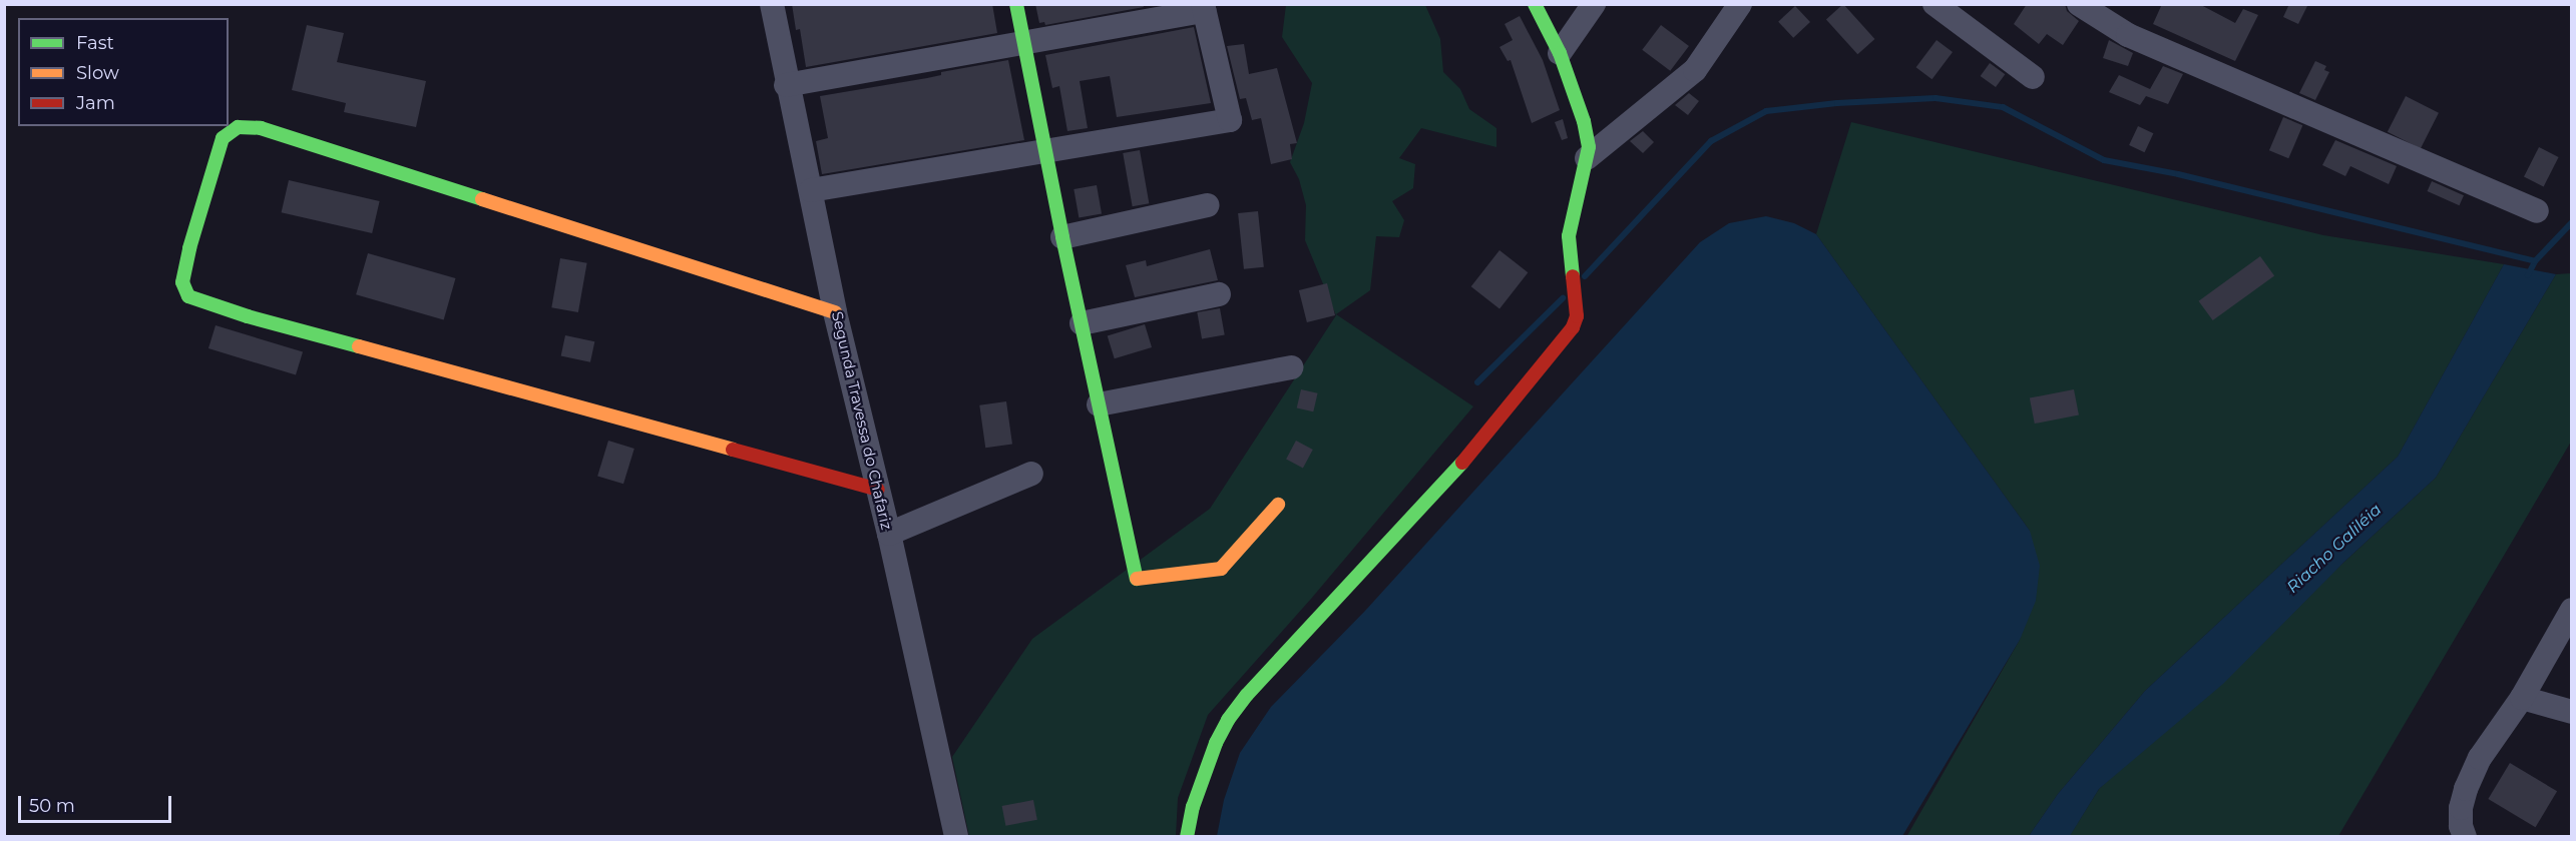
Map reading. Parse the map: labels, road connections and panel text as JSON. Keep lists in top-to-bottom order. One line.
{"streets":{"street":["Segunda Travessa do Chafariz"]},"water":["Riacho Galiléia"],"legend":["Fast","Slow","Jam"],"scale_bar":"50 m"}
